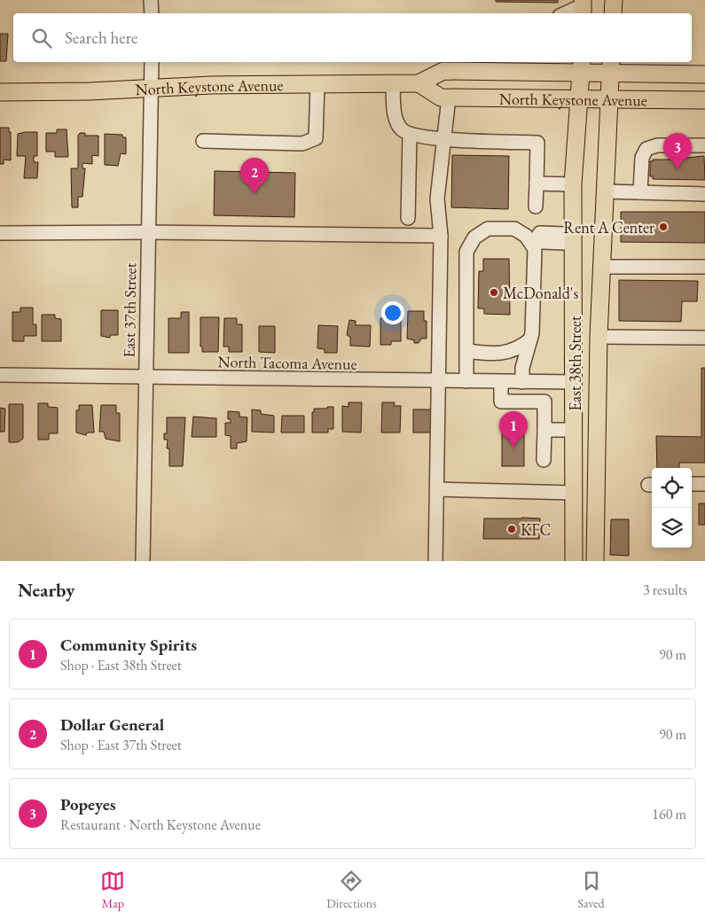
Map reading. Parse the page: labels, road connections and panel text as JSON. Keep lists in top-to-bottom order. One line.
{"streets":{"main road":["North Keystone Avenue","East 38th Street"],"street":["East 37th Street","North Tacoma Avenue"]},"crossings":[["North Keystone Avenue","East 37th Street"],["North Keystone Avenue","East 38th Street"],["East 37th Street","North Tacoma Avenue"],["North Tacoma Avenue","East 38th Street"]],"places":["Rent A Center","McDonald's","KFC"],"page":{"search":"Search here","pins":["3","2","1"],"heading":["Nearby","3 results"],"list":[{"mark":"1","name":"Community Spirits","note":"Shop · East 38th Street","value":"90 m"},{"mark":"2","name":"Dollar General","note":"Shop · East 37th Street","value":"90 m"},{"mark":"3","name":"Popeyes","note":"Restaurant · North Keystone Avenue","value":"160 m"}],"nav":["Map","Directions","Saved"]}}
